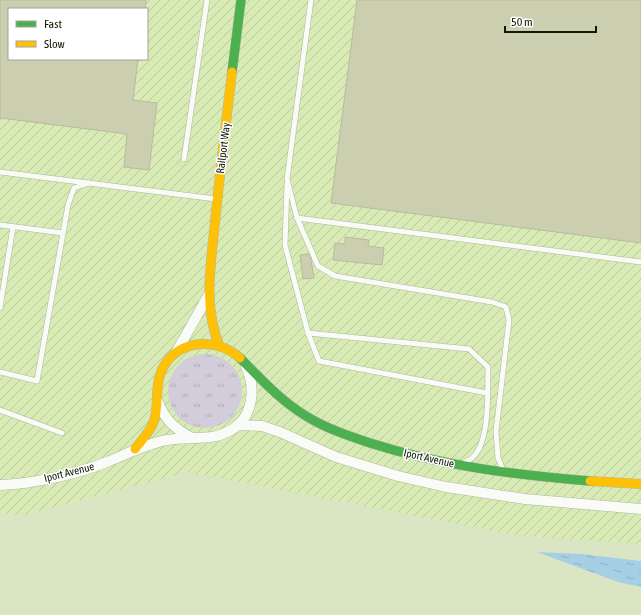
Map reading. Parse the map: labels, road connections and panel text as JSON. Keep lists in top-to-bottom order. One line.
{"streets":{"street":["Railport Way","Iport Avenue"]},"crossings":[["Railport Way","Iport Avenue"]],"legend":["Fast","Slow"],"scale_bar":"50 m"}
